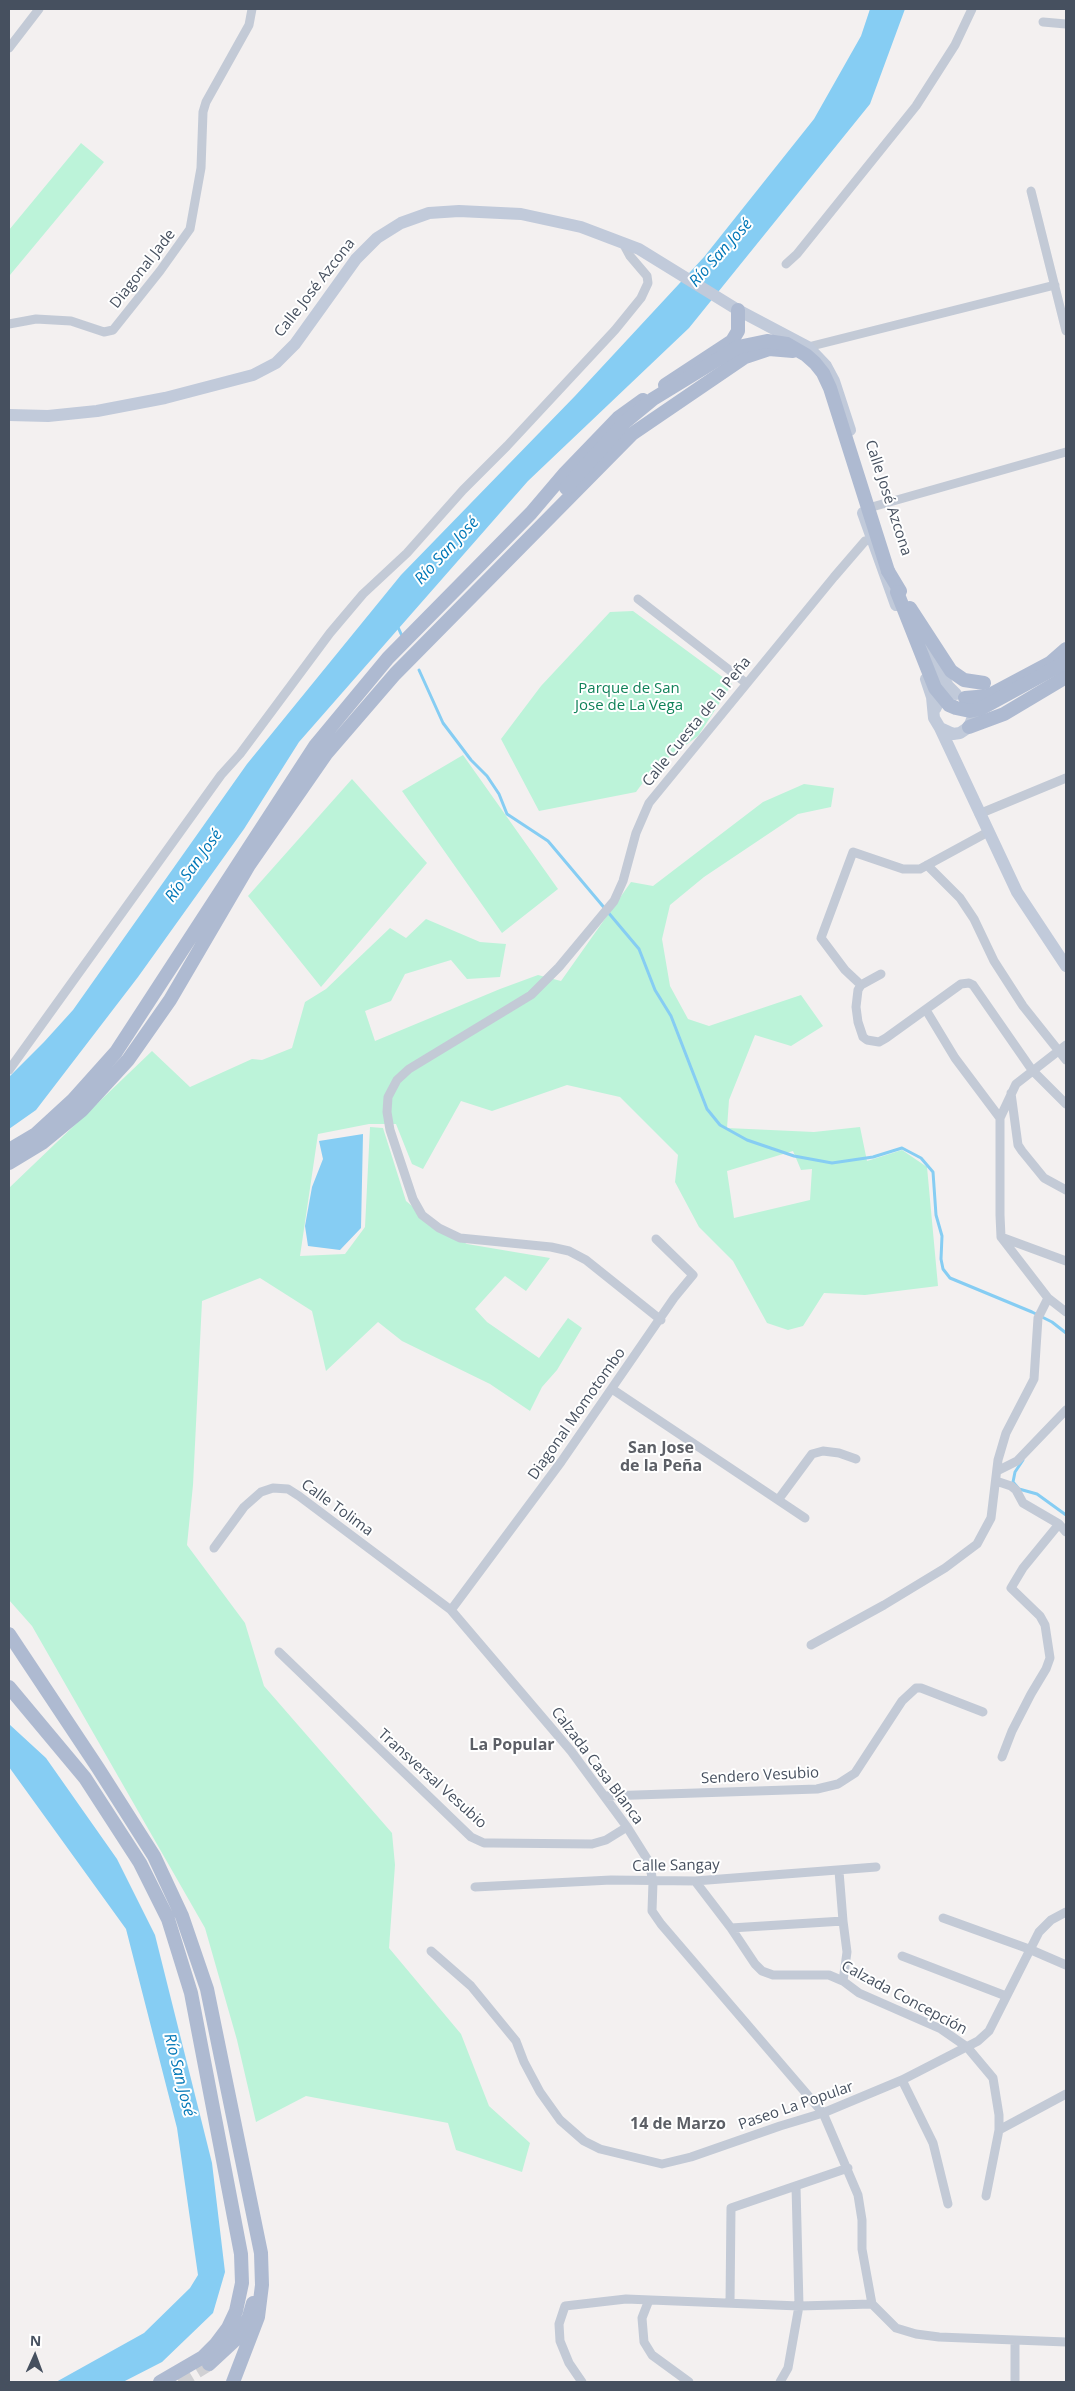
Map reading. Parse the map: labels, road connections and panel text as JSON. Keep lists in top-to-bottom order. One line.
{"streets":{"main road":["Calle José Azcona"],"street":["Diagonal Jade","Calle Cuesta de la Peña","Diagonal Momotombo","Calle Tolima","Calzada Casa Blanca","Sendero Vesubio","Transversal Vesubio","Calle Sangay","Calzada Concepción","Paseo La Popular"]},"crossings":[["Calle José Azcona","Calle Cuesta de la Peña"],["Calle Cuesta de la Peña","Diagonal Momotombo"],["Diagonal Momotombo","Calle Tolima"],["Diagonal Momotombo","Calzada Casa Blanca"],["Calle Tolima","Calzada Casa Blanca"],["Calzada Casa Blanca","Sendero Vesubio"],["Calzada Casa Blanca","Transversal Vesubio"],["Calzada Casa Blanca","Calle Sangay"],["Calzada Casa Blanca","Paseo La Popular"],["Calle Sangay","Calzada Concepción"],["Calzada Concepción","Paseo La Popular"]],"districts":["San Jose de la Peña","La Popular","14 de Marzo"],"water":["Río San José"],"parks":["Parque de San Jose de La Vega"],"north":"top"}
